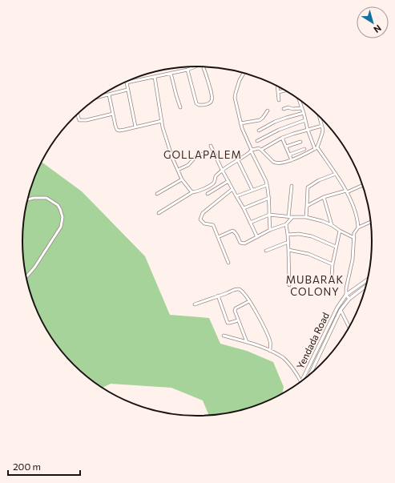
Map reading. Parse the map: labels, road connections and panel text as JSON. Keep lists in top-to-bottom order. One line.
{"streets":{"main road":["Yendada Road"]},"districts":["GOLLAPALEM","MUBARAK COLONY"],"scale_bar":"200 m","north":"bottom right"}
